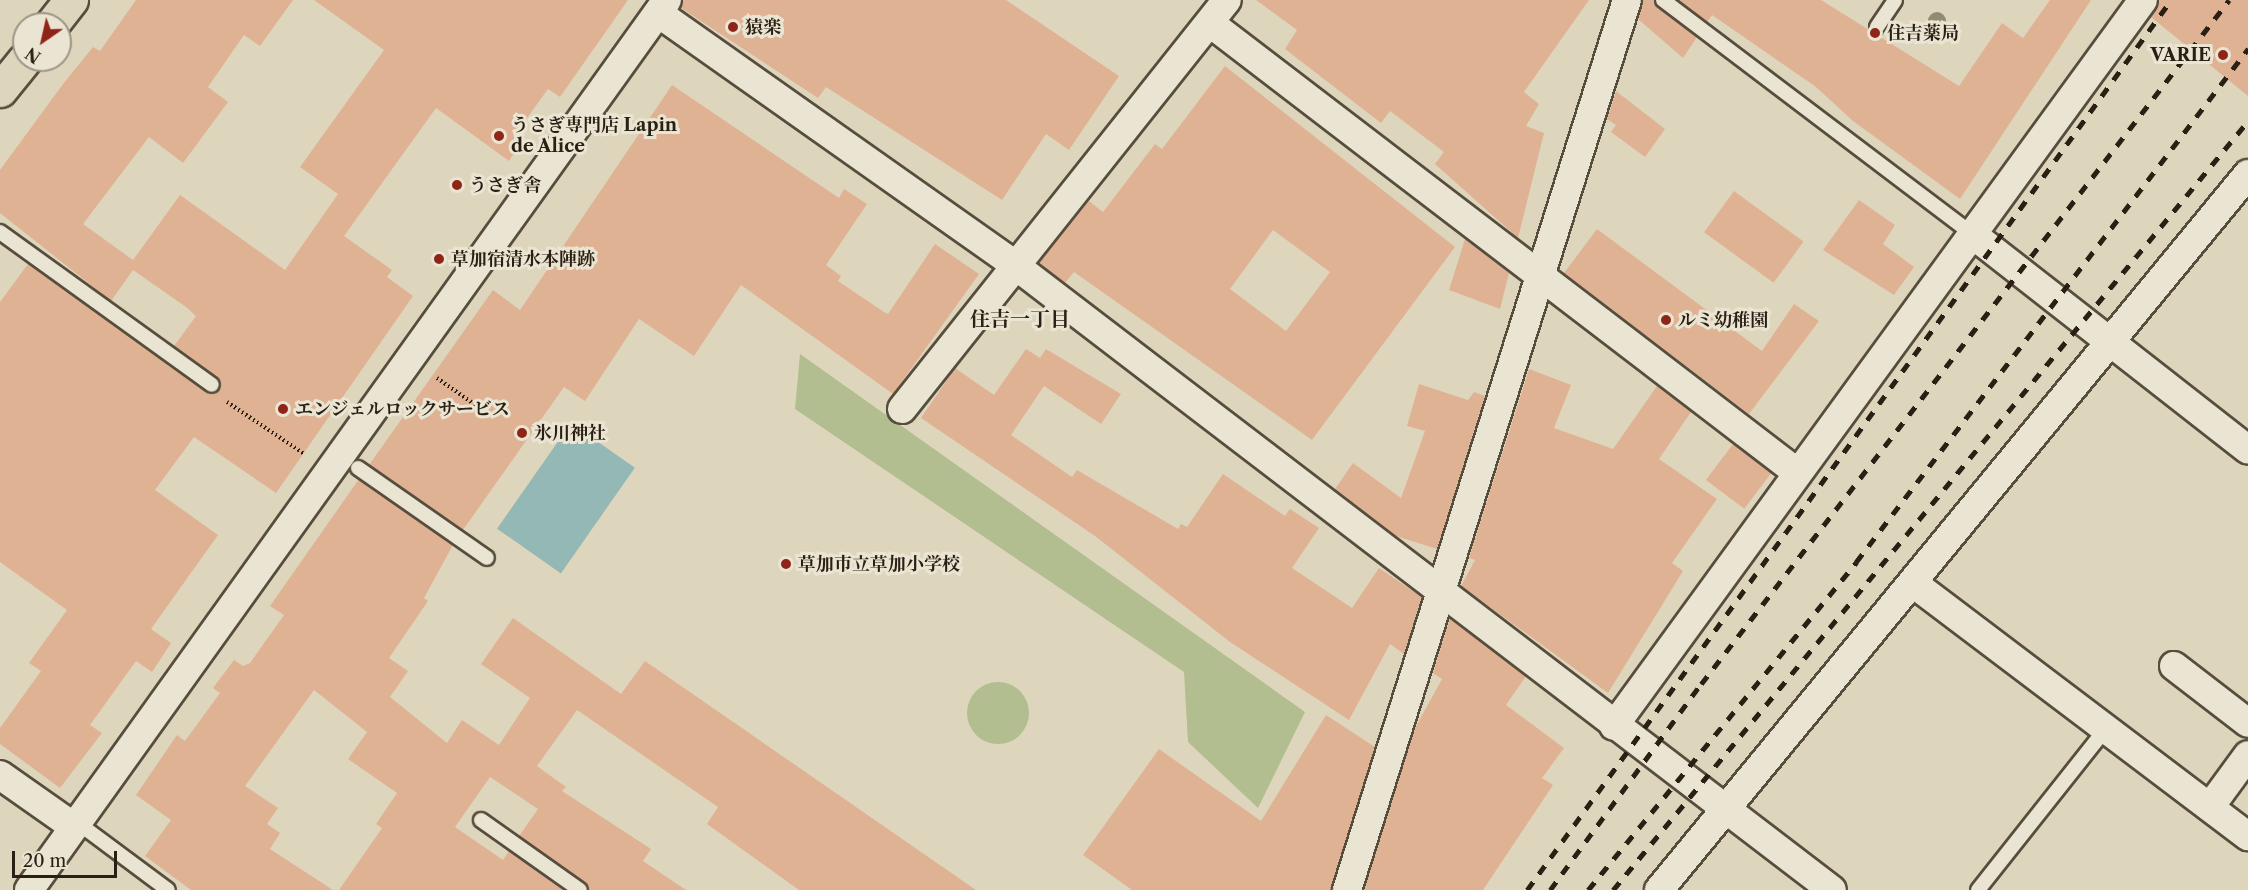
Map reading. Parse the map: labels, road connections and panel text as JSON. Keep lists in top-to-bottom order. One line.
{"districts":["住吉一丁目"],"places":["猿楽","住吉薬局","VARIE","うさぎ専門店 Lapin de Alice","うさぎ舎","草加宿清水本陣跡","ルミ幼稚園","エンジェルロックサービス","氷川神社","草加市立草加小学校"],"scale_bar":"20 m","north":"bottom left"}
